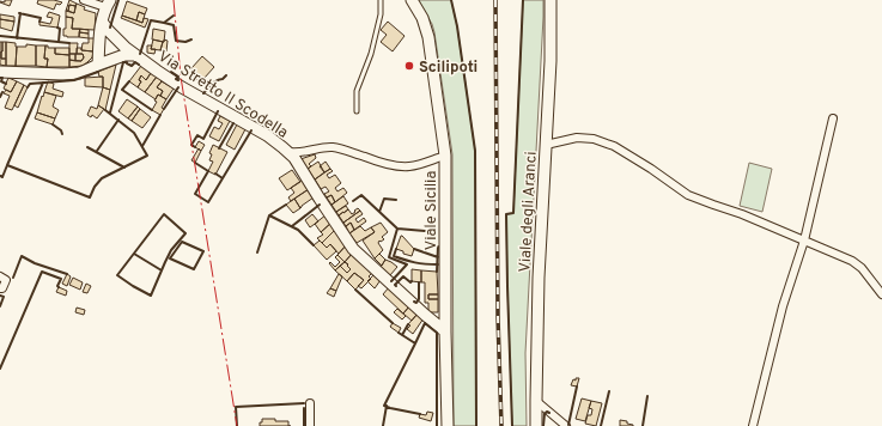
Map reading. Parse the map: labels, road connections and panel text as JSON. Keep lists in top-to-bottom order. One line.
{"streets":{"street":["Via Stretto II Scodella","Viale Sicilia","Viale degli Aranci"]},"crossings":[["Via Stretto II Scodella","Viale Sicilia"]],"places":["Scilipoti"]}
